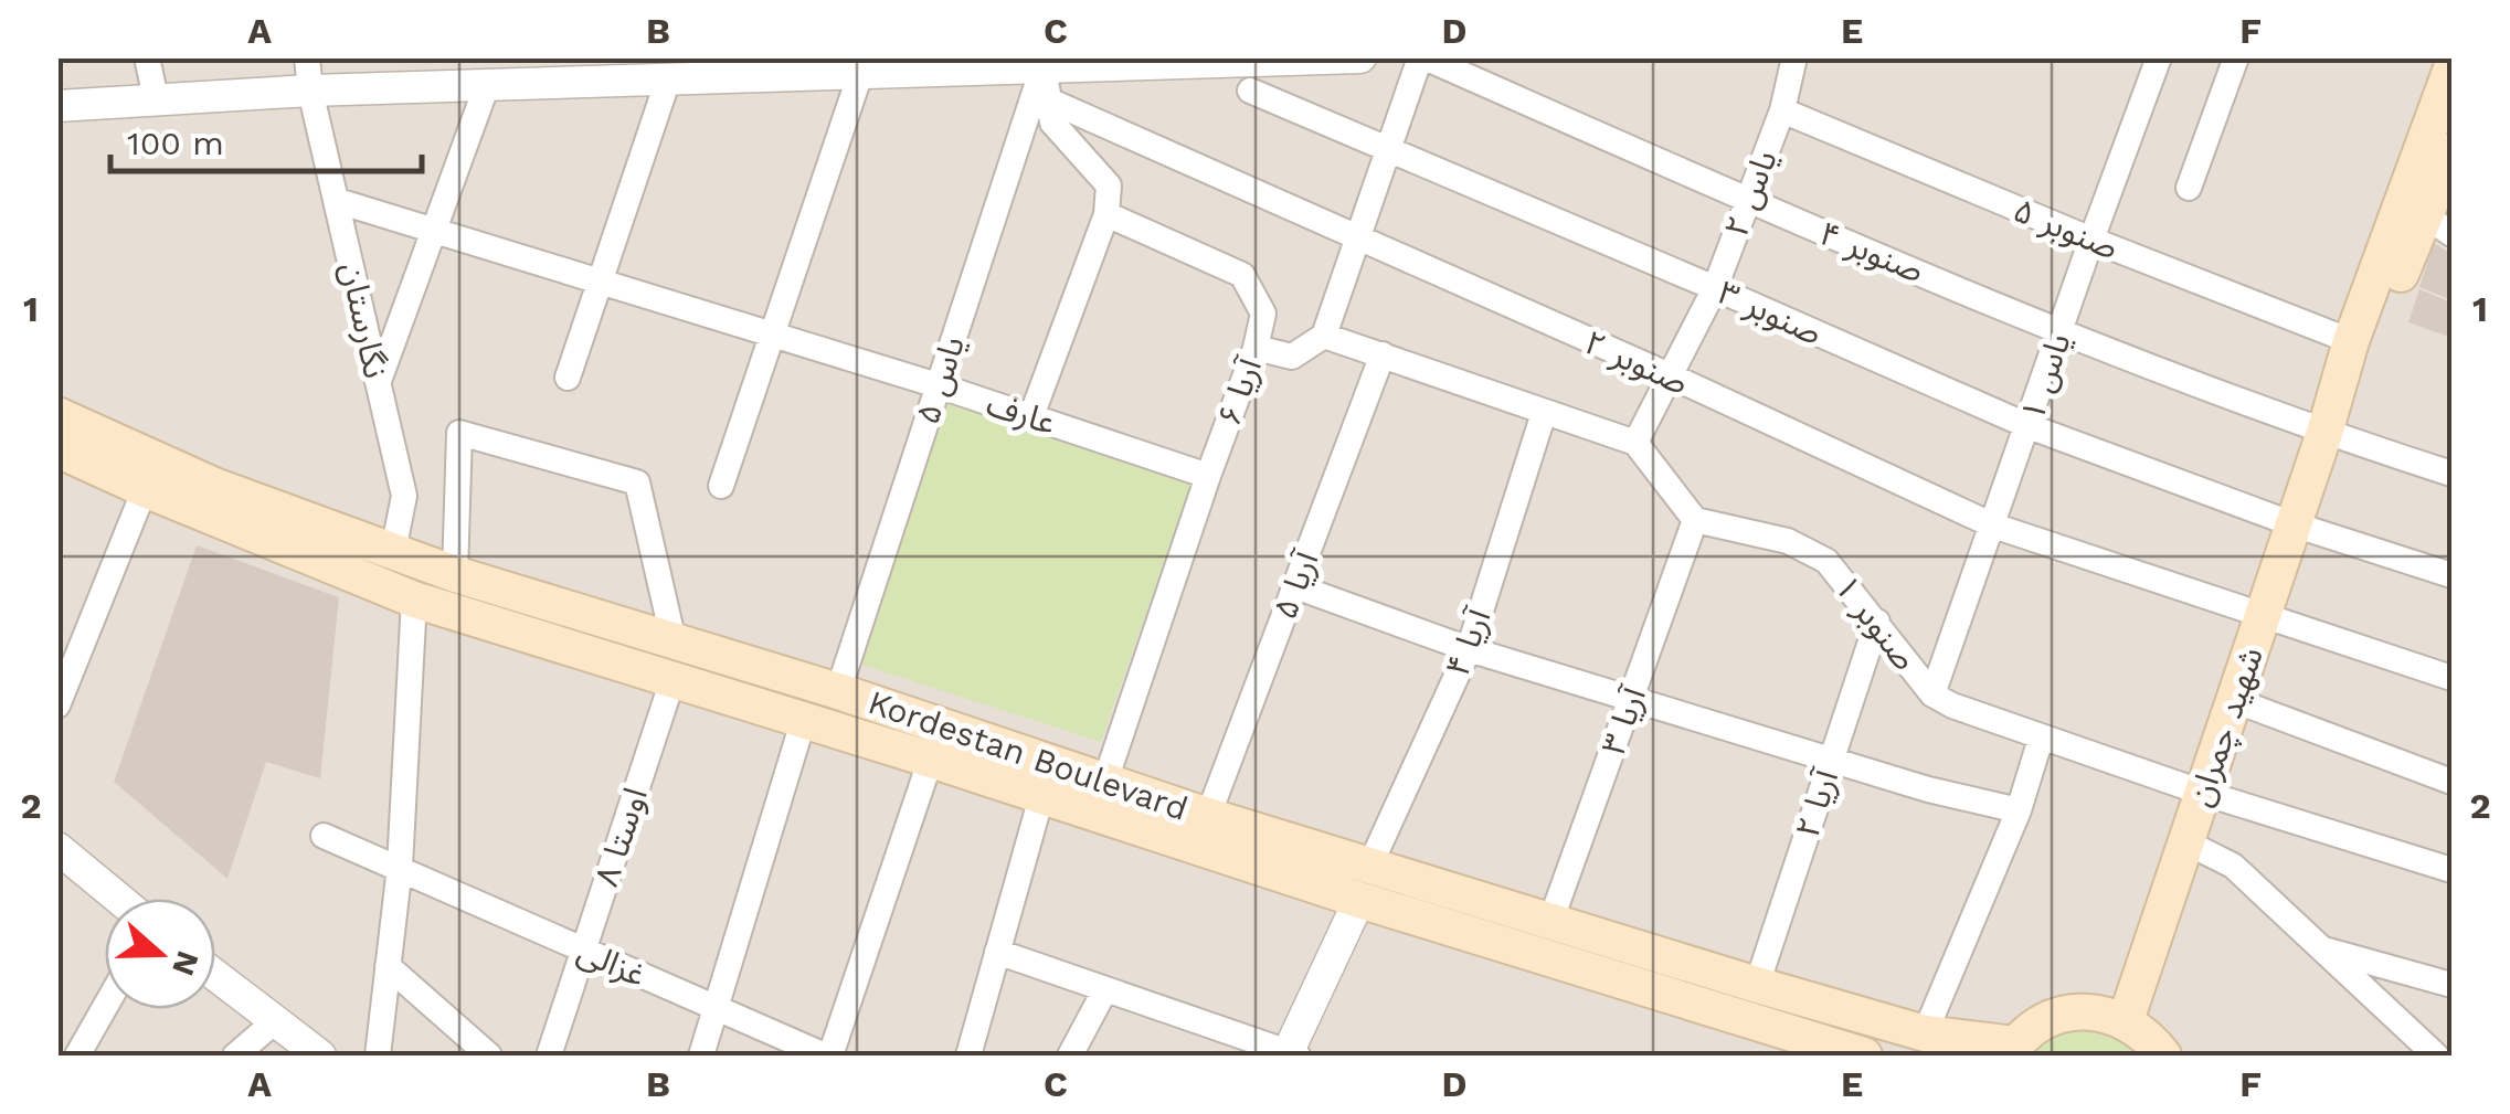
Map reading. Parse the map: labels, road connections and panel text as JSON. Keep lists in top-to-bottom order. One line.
{"streets":{"main road":["شهید چمران","Kordestan Boulevard"],"street":["یاس ۲","صنوبر ۵","صنوبر ۴","صنوبر ۳","نگارستان","صنوبر ۲","یاس ۱","یاس ۵","آریا ۶","عارف","آریا ۵","صنوبر ۱","آریا ۴","آریا ۳","آریا ۲","اوستا ۸","غزالی"]},"crossings":[["یاس ۲","صنوبر ۵"],["یاس ۲","صنوبر ۴"],["یاس ۲","صنوبر ۳"],["یاس ۲","صنوبر ۲"],["صنوبر ۵","یاس ۱"],["صنوبر ۵","شهید چمران"],["صنوبر ۴","یاس ۱"],["صنوبر ۴","شهید چمران"],["صنوبر ۳","یاس ۱"],["صنوبر ۳","شهید چمران"],["نگارستان","عارف"],["نگارستان","Kordestan Boulevard"],["صنوبر ۲","یاس ۱"],["صنوبر ۲","شهید چمران"],["یاس ۱","صنوبر ۱"],["یاس ۵","عارف"],["یاس ۵","Kordestan Boulevard"],["آریا ۶","عارف"],["آریا ۶","Kordestan Boulevard"],["آریا ۵","Kordestan Boulevard"],["صنوبر ۱","آریا ۳"],["صنوبر ۱","شهید چمران"],["صنوبر ۱","آریا ۲"],["آریا ۴","Kordestan Boulevard"],["آریا ۳","Kordestan Boulevard"],["Kordestan Boulevard","آریا ۲"],["Kordestan Boulevard","اوستا ۸"],["اوستا ۸","غزالی"]],"scale_bar":"100 m","north":"right","grid":{"columns":["A","B","C","D","E","F"],"rows":["1","2"]}}
